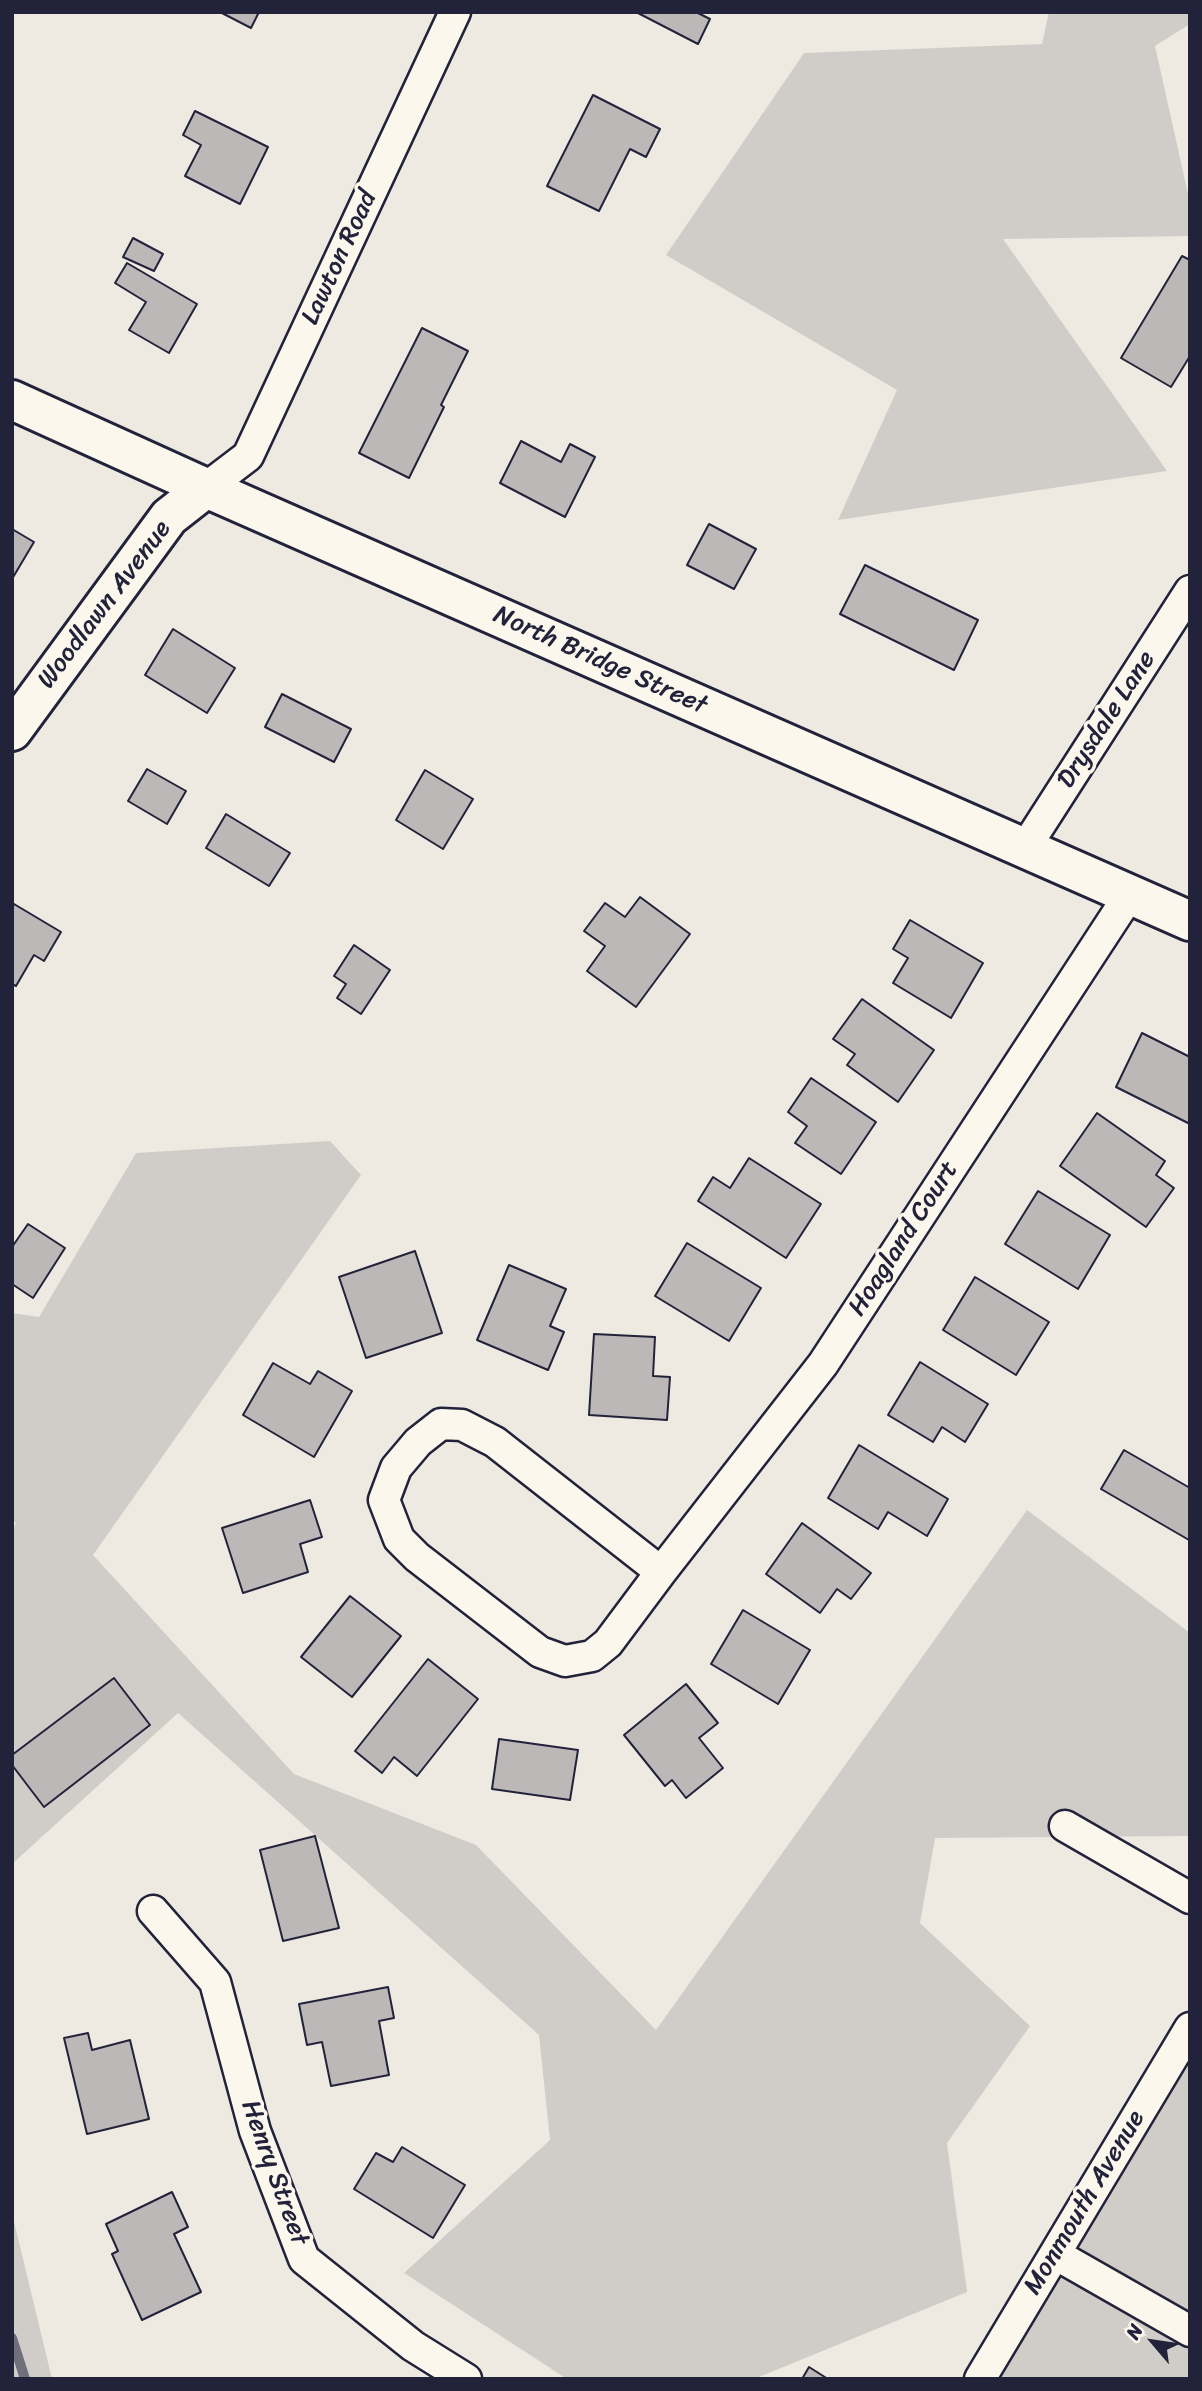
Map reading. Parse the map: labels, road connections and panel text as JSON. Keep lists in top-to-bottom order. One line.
{"streets":{"street":["Lawton Road","Woodlawn Avenue","North Bridge Street","Drysdale Lane","Hoagland Court","Henry Street","Monmouth Avenue"]},"crossings":[["Lawton Road","Woodlawn Avenue"],["Lawton Road","North Bridge Street"],["Woodlawn Avenue","North Bridge Street"],["North Bridge Street","Drysdale Lane"],["North Bridge Street","Hoagland Court"]],"north":"top left"}
